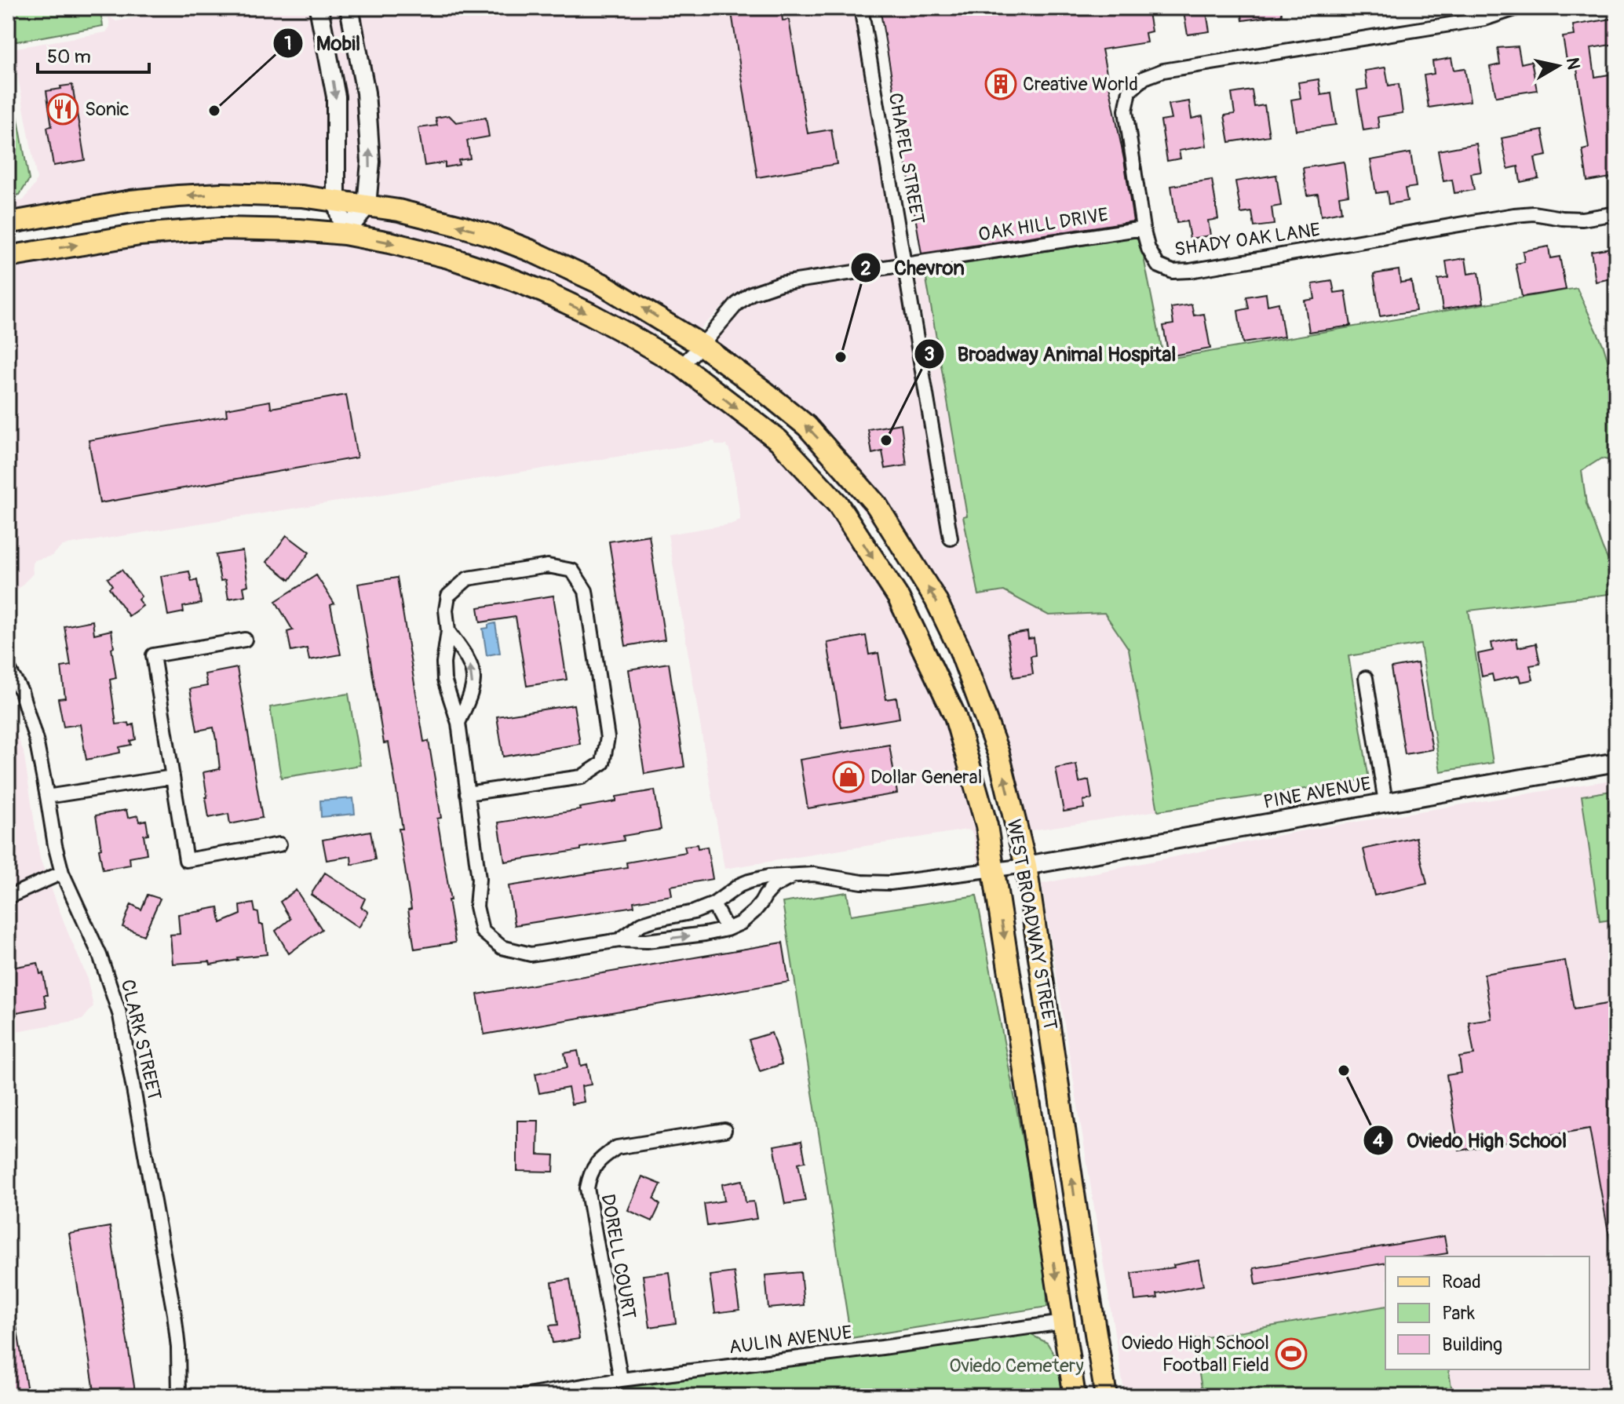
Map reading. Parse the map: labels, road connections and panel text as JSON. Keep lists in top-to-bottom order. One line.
{"streets":{"main road":["WEST BROADWAY STREET"],"street":["CHAPEL STREET","OAK HILL DRIVE","SHADY OAK LANE","PINE AVENUE","CLARK STREET","DORELL COURT","AULIN AVENUE"]},"crossings":[["CHAPEL STREET","OAK HILL DRIVE"],["OAK HILL DRIVE","SHADY OAK LANE"],["OAK HILL DRIVE","WEST BROADWAY STREET"],["PINE AVENUE","WEST BROADWAY STREET"],["WEST BROADWAY STREET","AULIN AVENUE"],["DORELL COURT","AULIN AVENUE"]],"parks":["Oviedo Cemetery"],"places":{"building":["Creative World"],"restaurant":["Sonic"],"other":["Mobil","Chevron","Broadway Animal Hospital","Oviedo High School"],"shop":["Dollar General"],"sports":["Oviedo High School Football Field"]},"legend":["Road","Park","Building"],"scale_bar":"50 m","north":"right"}
